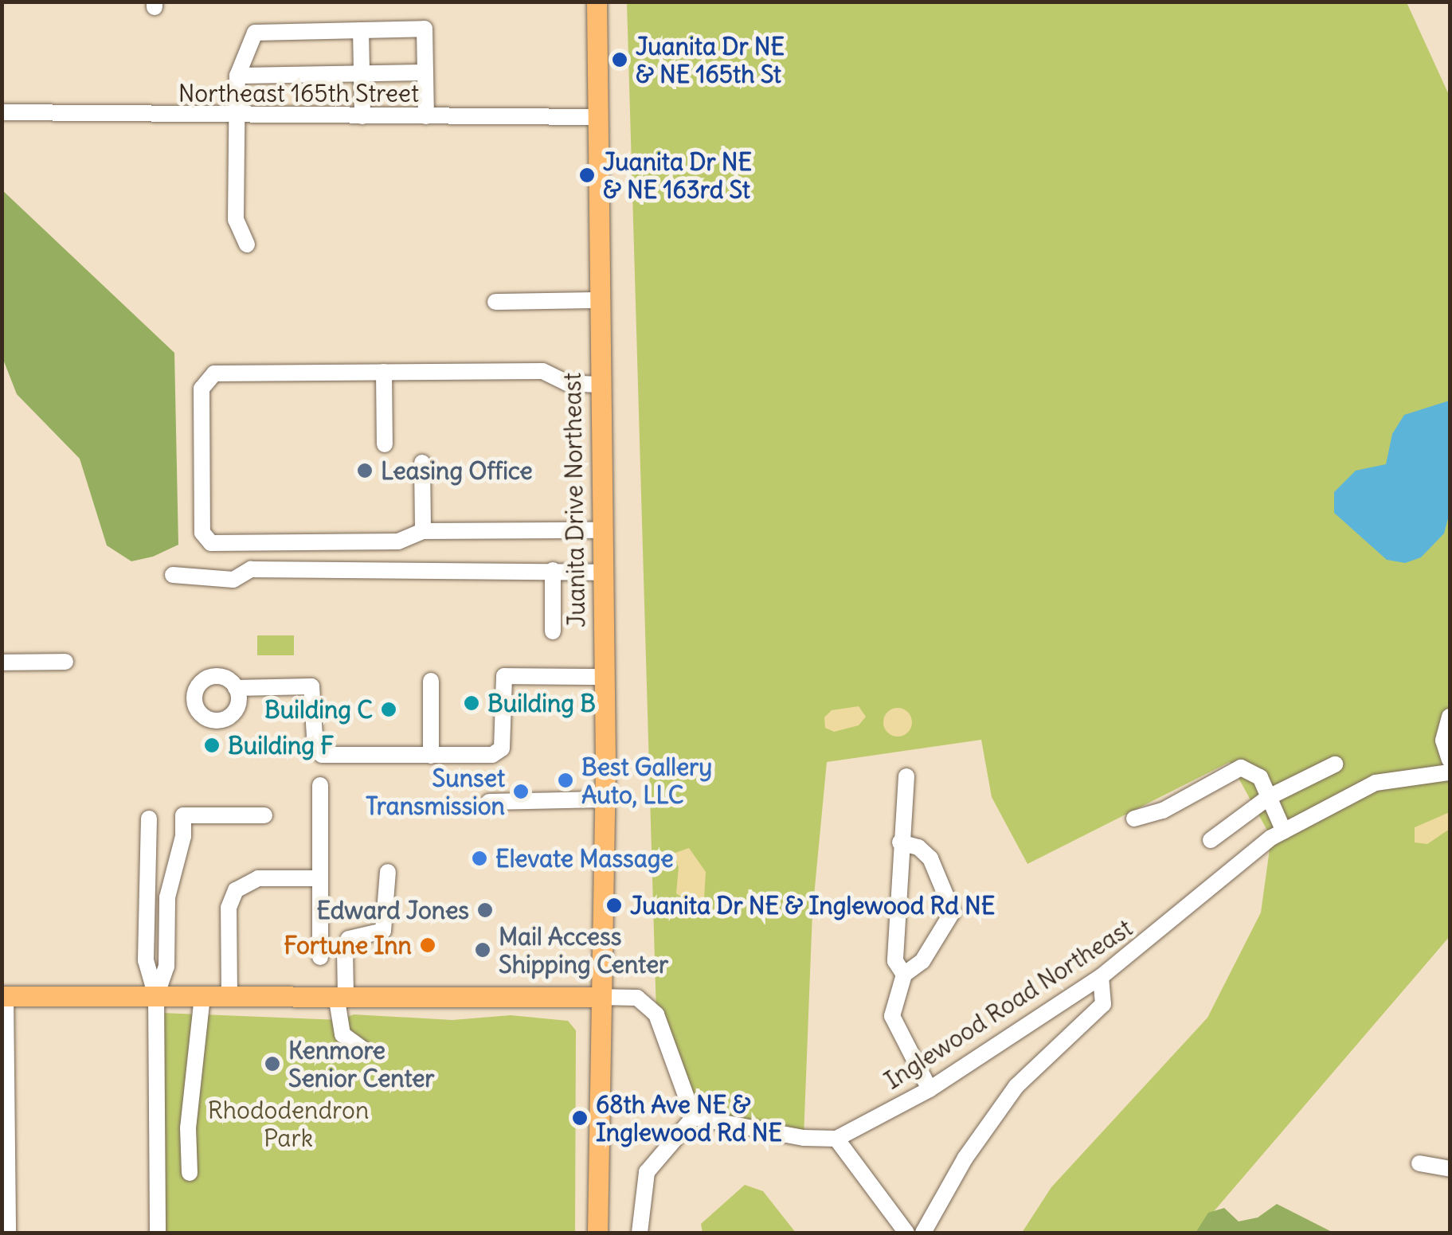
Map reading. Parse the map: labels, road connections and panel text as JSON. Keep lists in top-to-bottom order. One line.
{"streets":{"main road":["Juanita Drive Northeast"],"street":["Northeast 165th Street","Inglewood Road Northeast"]},"crossings":[["Northeast 165th Street","Juanita Drive Northeast"]],"parks":["Rhododendron Park"],"places":["Juanita Dr NE & NE 165th St","Juanita Dr NE & NE 163rd St","Leasing Office","Building B","Building C","Building F","Best Gallery Auto, LLC","Sunset Transmission","Elevate Massage","Juanita Dr NE & Inglewood Rd NE","Edward Jones","Fortune Inn","Mail Access Shipping Center","Kenmore Senior Center","68th Ave NE & Inglewood Rd NE"]}
